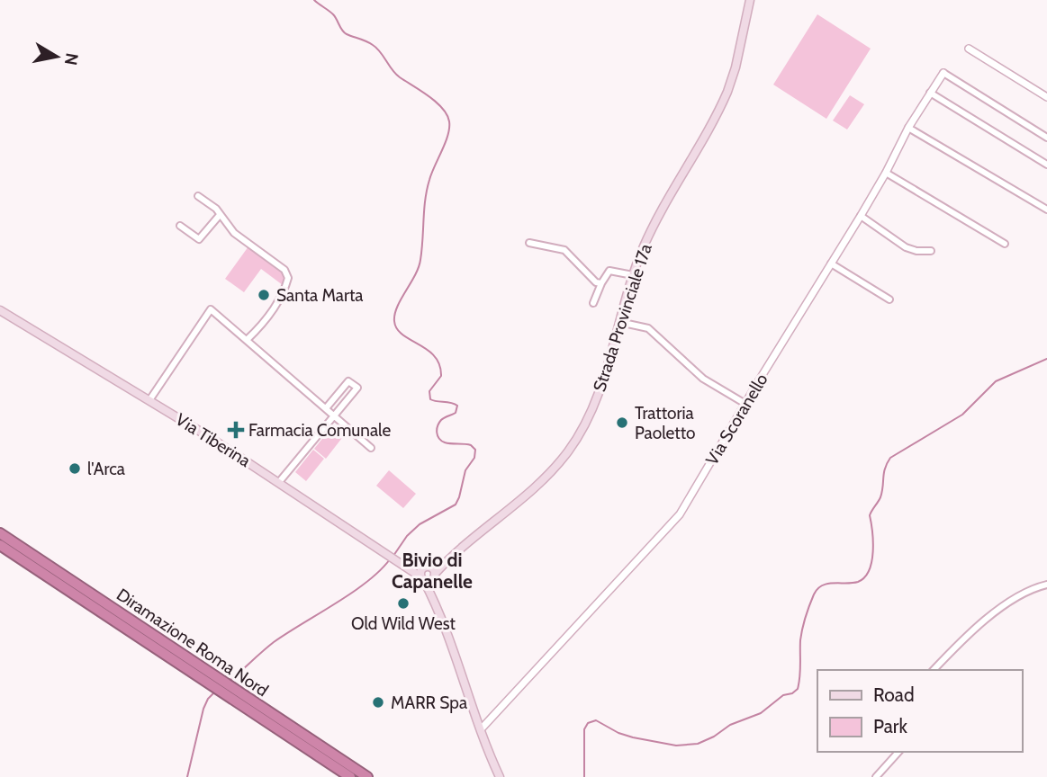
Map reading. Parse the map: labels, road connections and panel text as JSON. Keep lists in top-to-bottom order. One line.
{"streets":{"highway":["Diramazione Roma Nord"],"main road":["Strada Provinciale 17a","Via Tiberina"],"street":["Via Scoranello"]},"crossings":[["Strada Provinciale 17a","Via Tiberina"],["Via Scoranello","Via Tiberina"]],"districts":["Bivio di Capanelle"],"places":{"other":["Santa Marta","Trattoria Paoletto","l'Arca","Old Wild West","MARR Spa"],"health":["Farmacia Comunale"]},"legend":["Road","Park"],"north":"right"}
